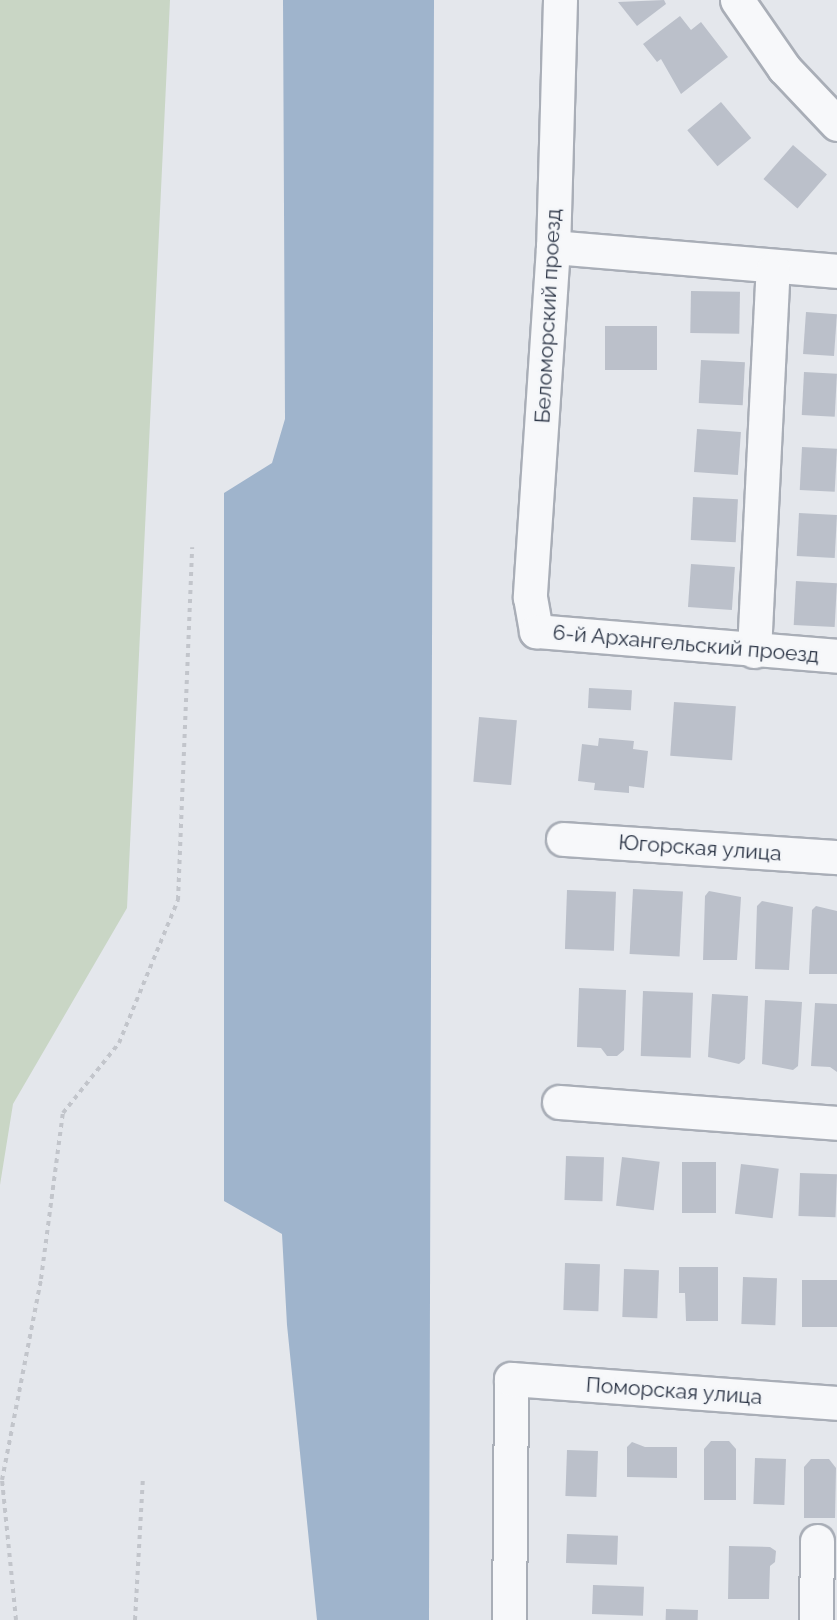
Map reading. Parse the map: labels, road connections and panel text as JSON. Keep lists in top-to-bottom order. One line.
{"streets":{"street":["Беломорский проезд","6-й Архангельский проезд","Югорская улица","Поморская улица"]},"crossings":[["Беломорский проезд","6-й Архангельский проезд"]]}
